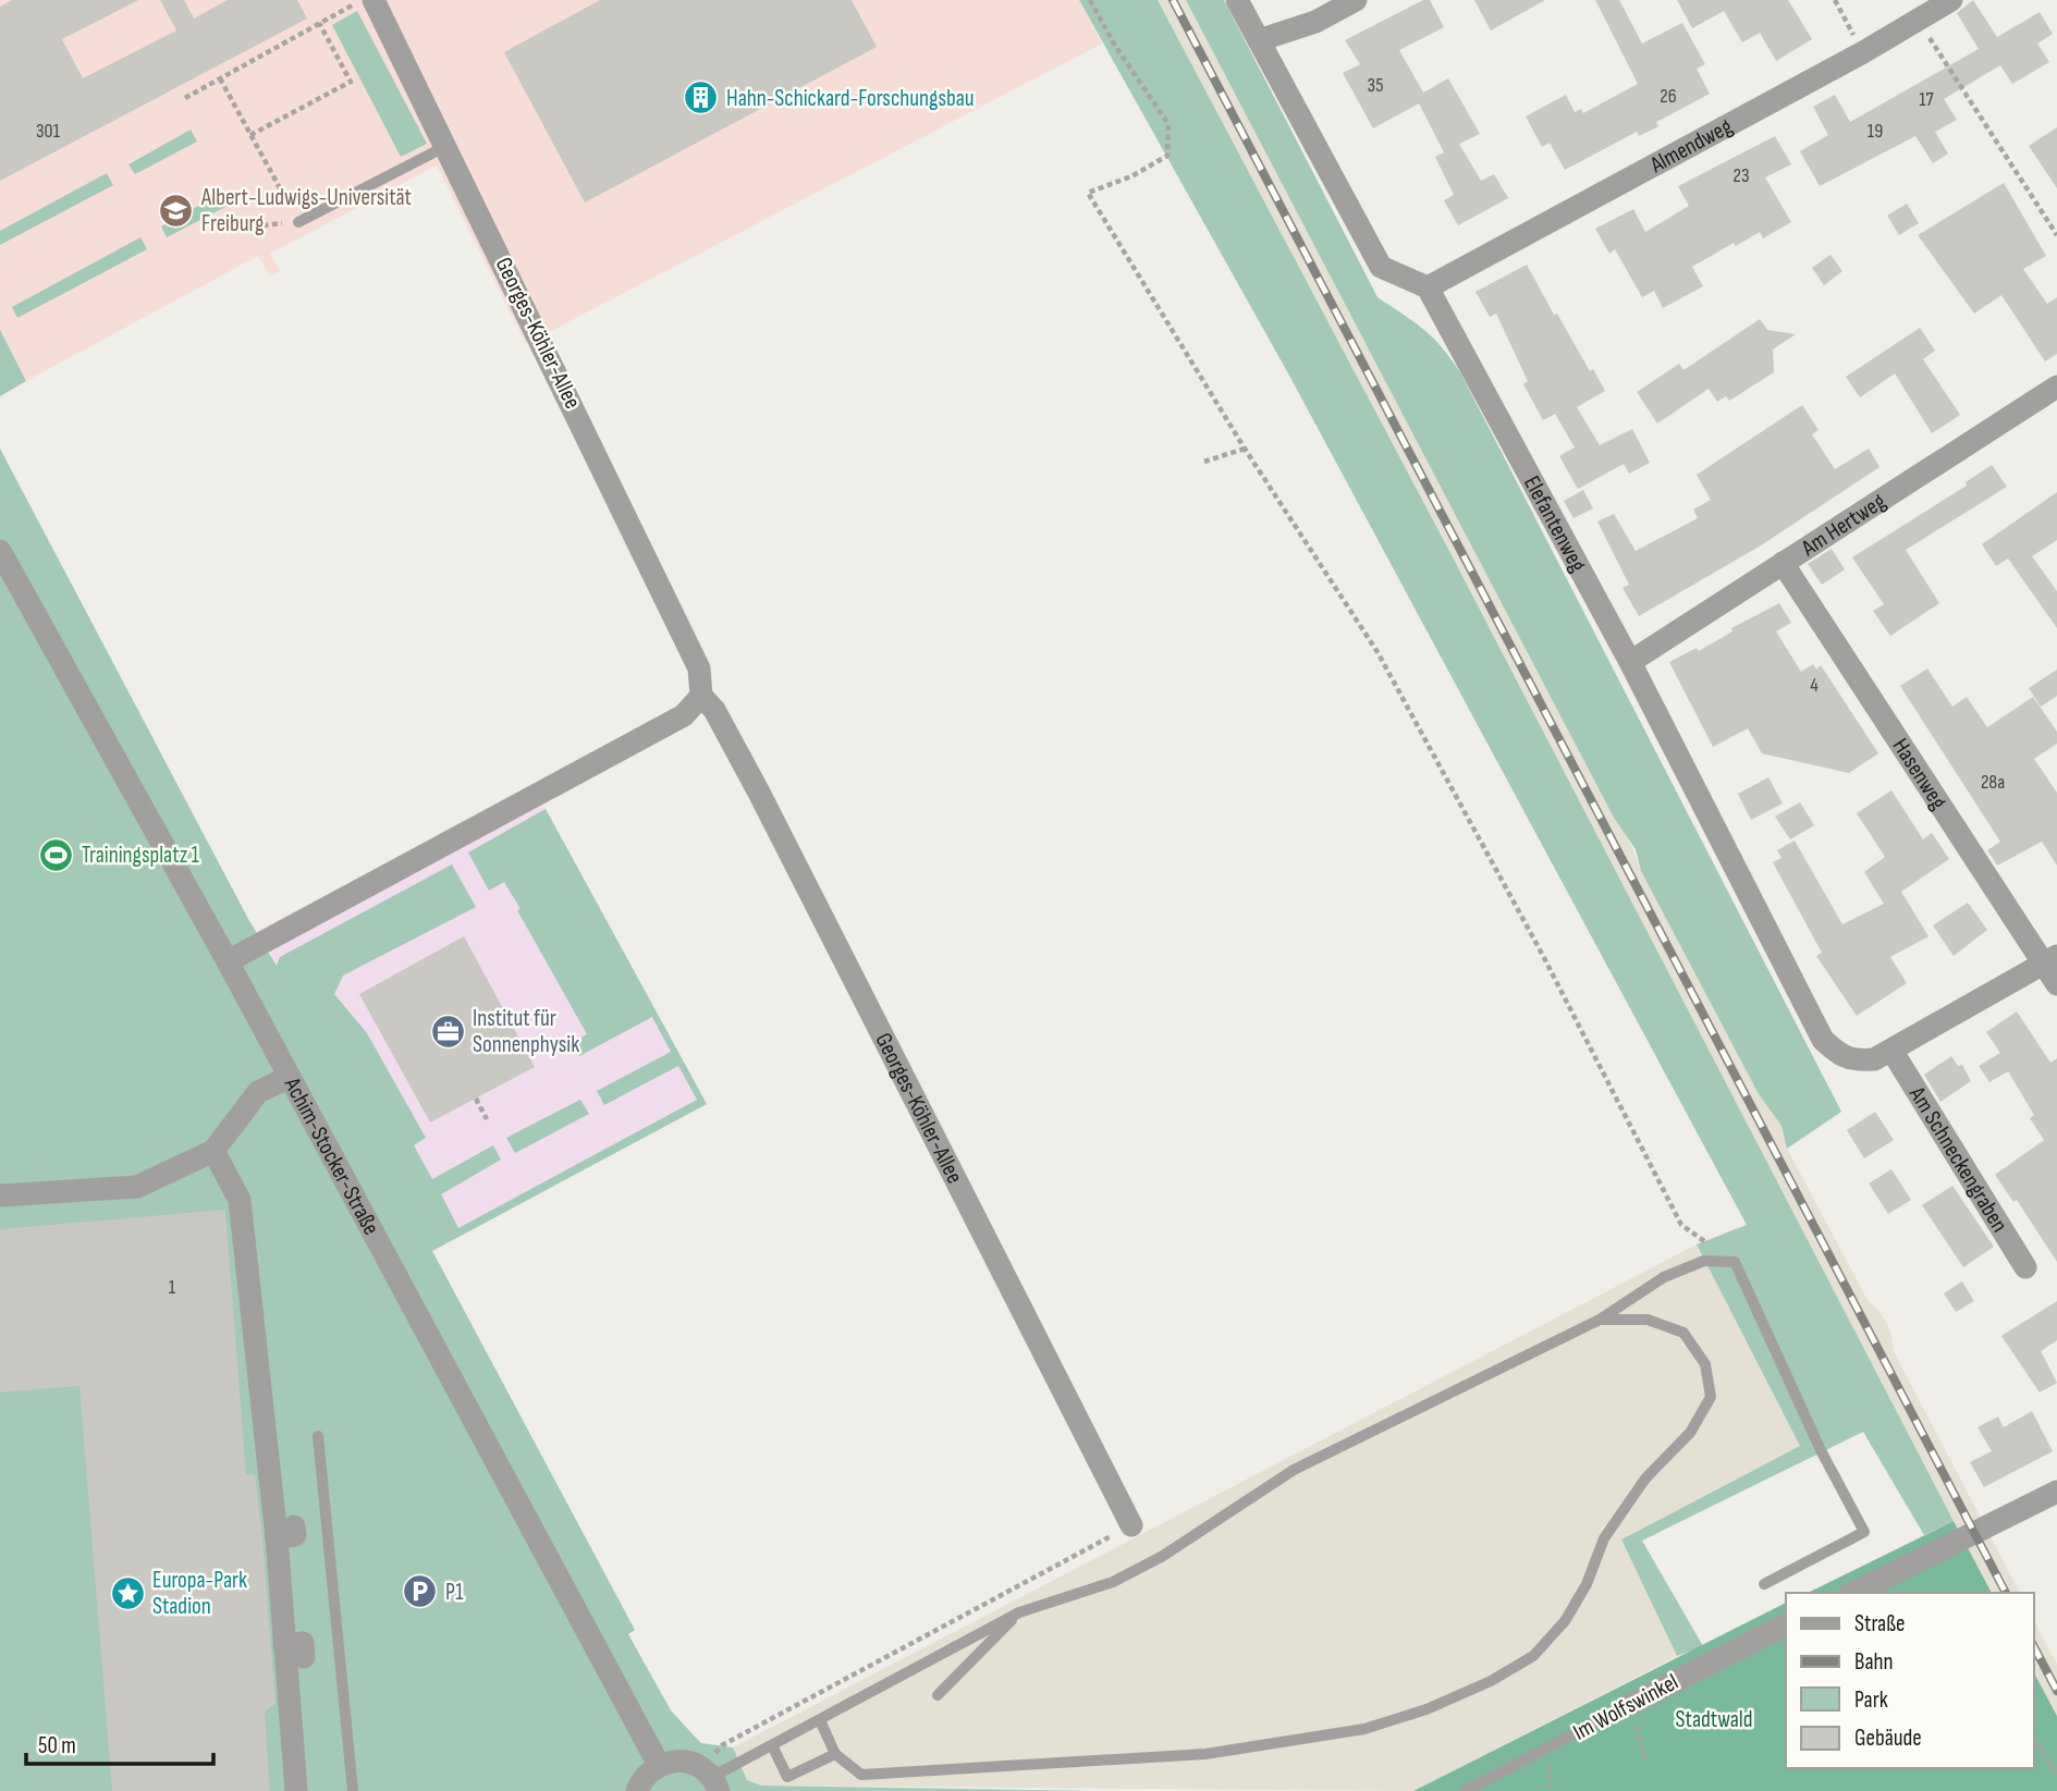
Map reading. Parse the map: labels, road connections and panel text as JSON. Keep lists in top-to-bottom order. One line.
{"streets":{"street":["Almendweg","Georges-Köhler-Allee","Am Hertweg","Elefantenweg","Hasenweg","Achim-Stocker-Straße","Am Schneckengraben","Im Wolfswinkel"]},"crossings":[["Almendweg","Elefantenweg"],["Am Hertweg","Elefantenweg"],["Am Hertweg","Hasenweg"],["Elefantenweg","Am Schneckengraben"]],"parks":["Stadtwald"],"places":{"building":["Hahn-Schickard-Forschungsbau"],"school or university":["Albert-Ludwigs-Universität Freiburg"],"sports":["Trainingsplatz 1"],"office":["Institut für Sonnenphysik"],"parking":["P1"],"place":["Europa-Park Stadion"]},"house_numbers":["35","26","17","301","19","23","4","28a","1"],"legend":["Straße","Bahn","Park","Gebäude"],"scale_bar":"50 m"}
